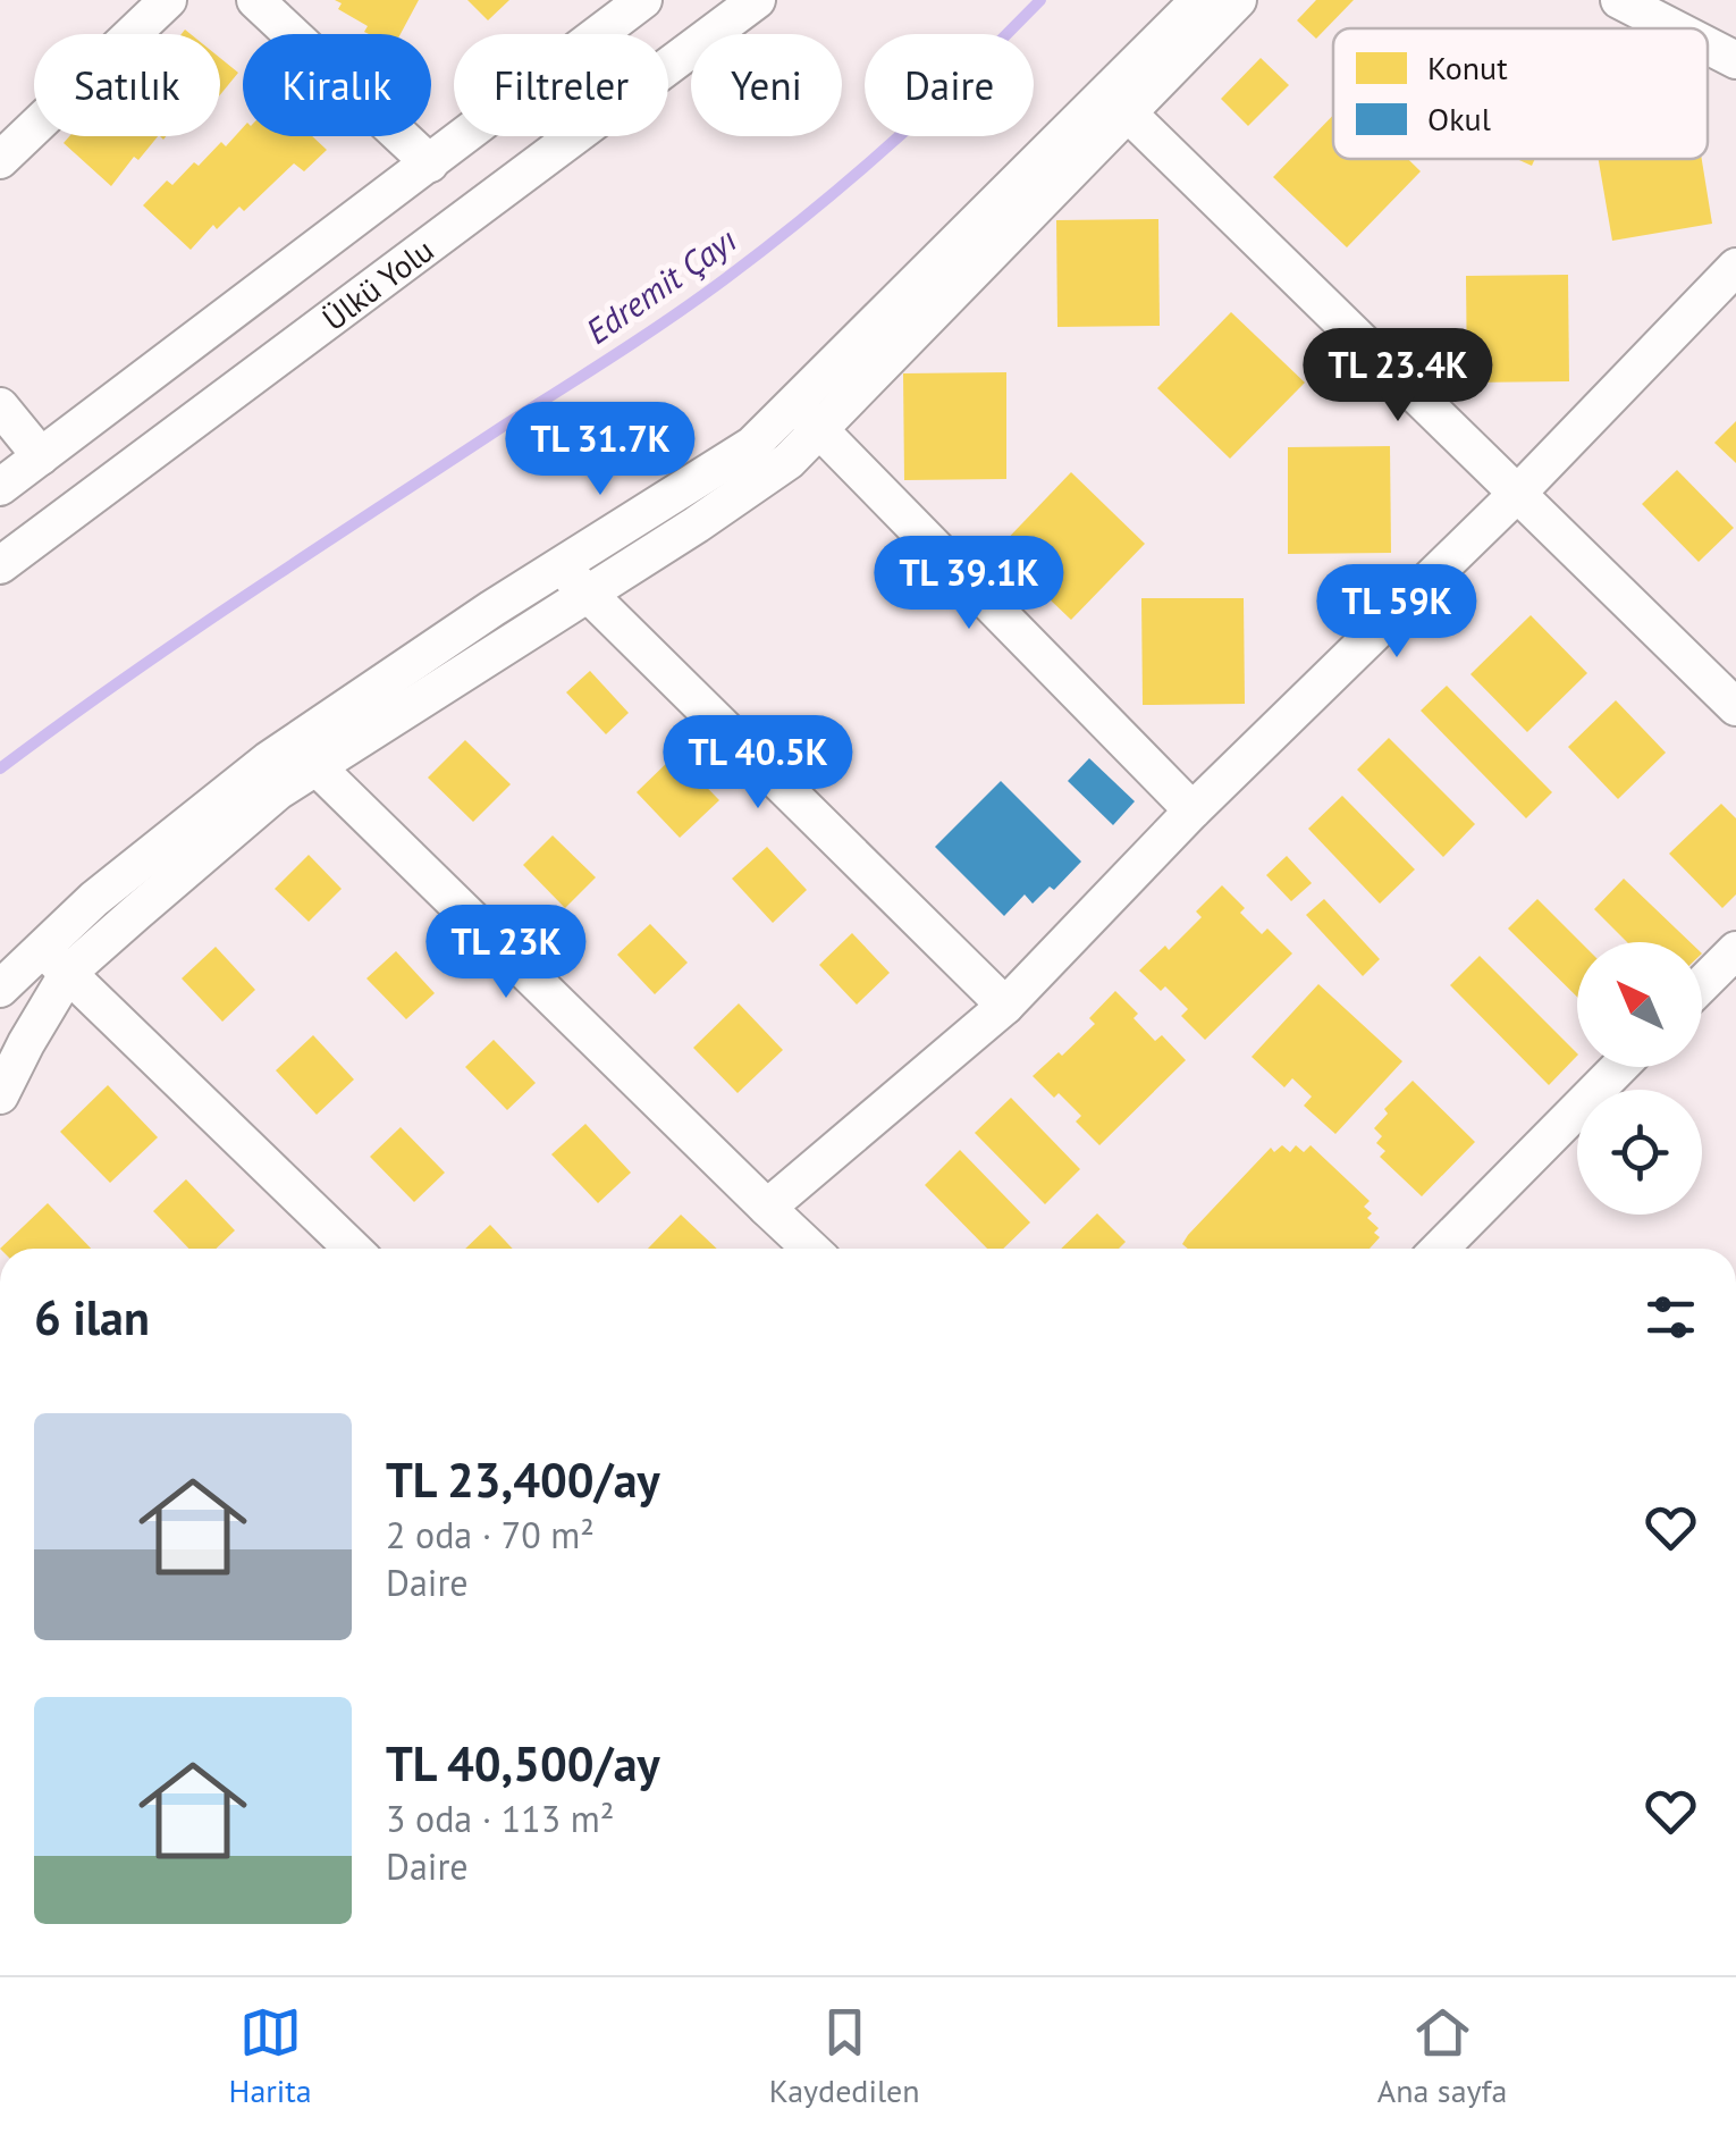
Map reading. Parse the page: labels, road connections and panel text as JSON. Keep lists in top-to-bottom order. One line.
{"streets":{"street":["Ülkü Yolu"]},"water":["Edremit Çayı"],"legend":["Konut","Okul"],"north":"top left","page":{"chip":["Satılık","Kiralık","Filtreler","Yeni","Daire"],"price":["TL 23.4K","TL 31.7K","TL 39.1K","TL 59K","TL 40.5K","TL 23K"],"heading":"6 ilan","list":[{"name":"TL 23,400/ay","note":"2 oda · 70 m² · Daire"},{"name":"TL 40,500/ay","note":"3 oda · 113 m² · Daire"}],"tabs":["Harita","Kaydedilen","Ana sayfa"]}}
